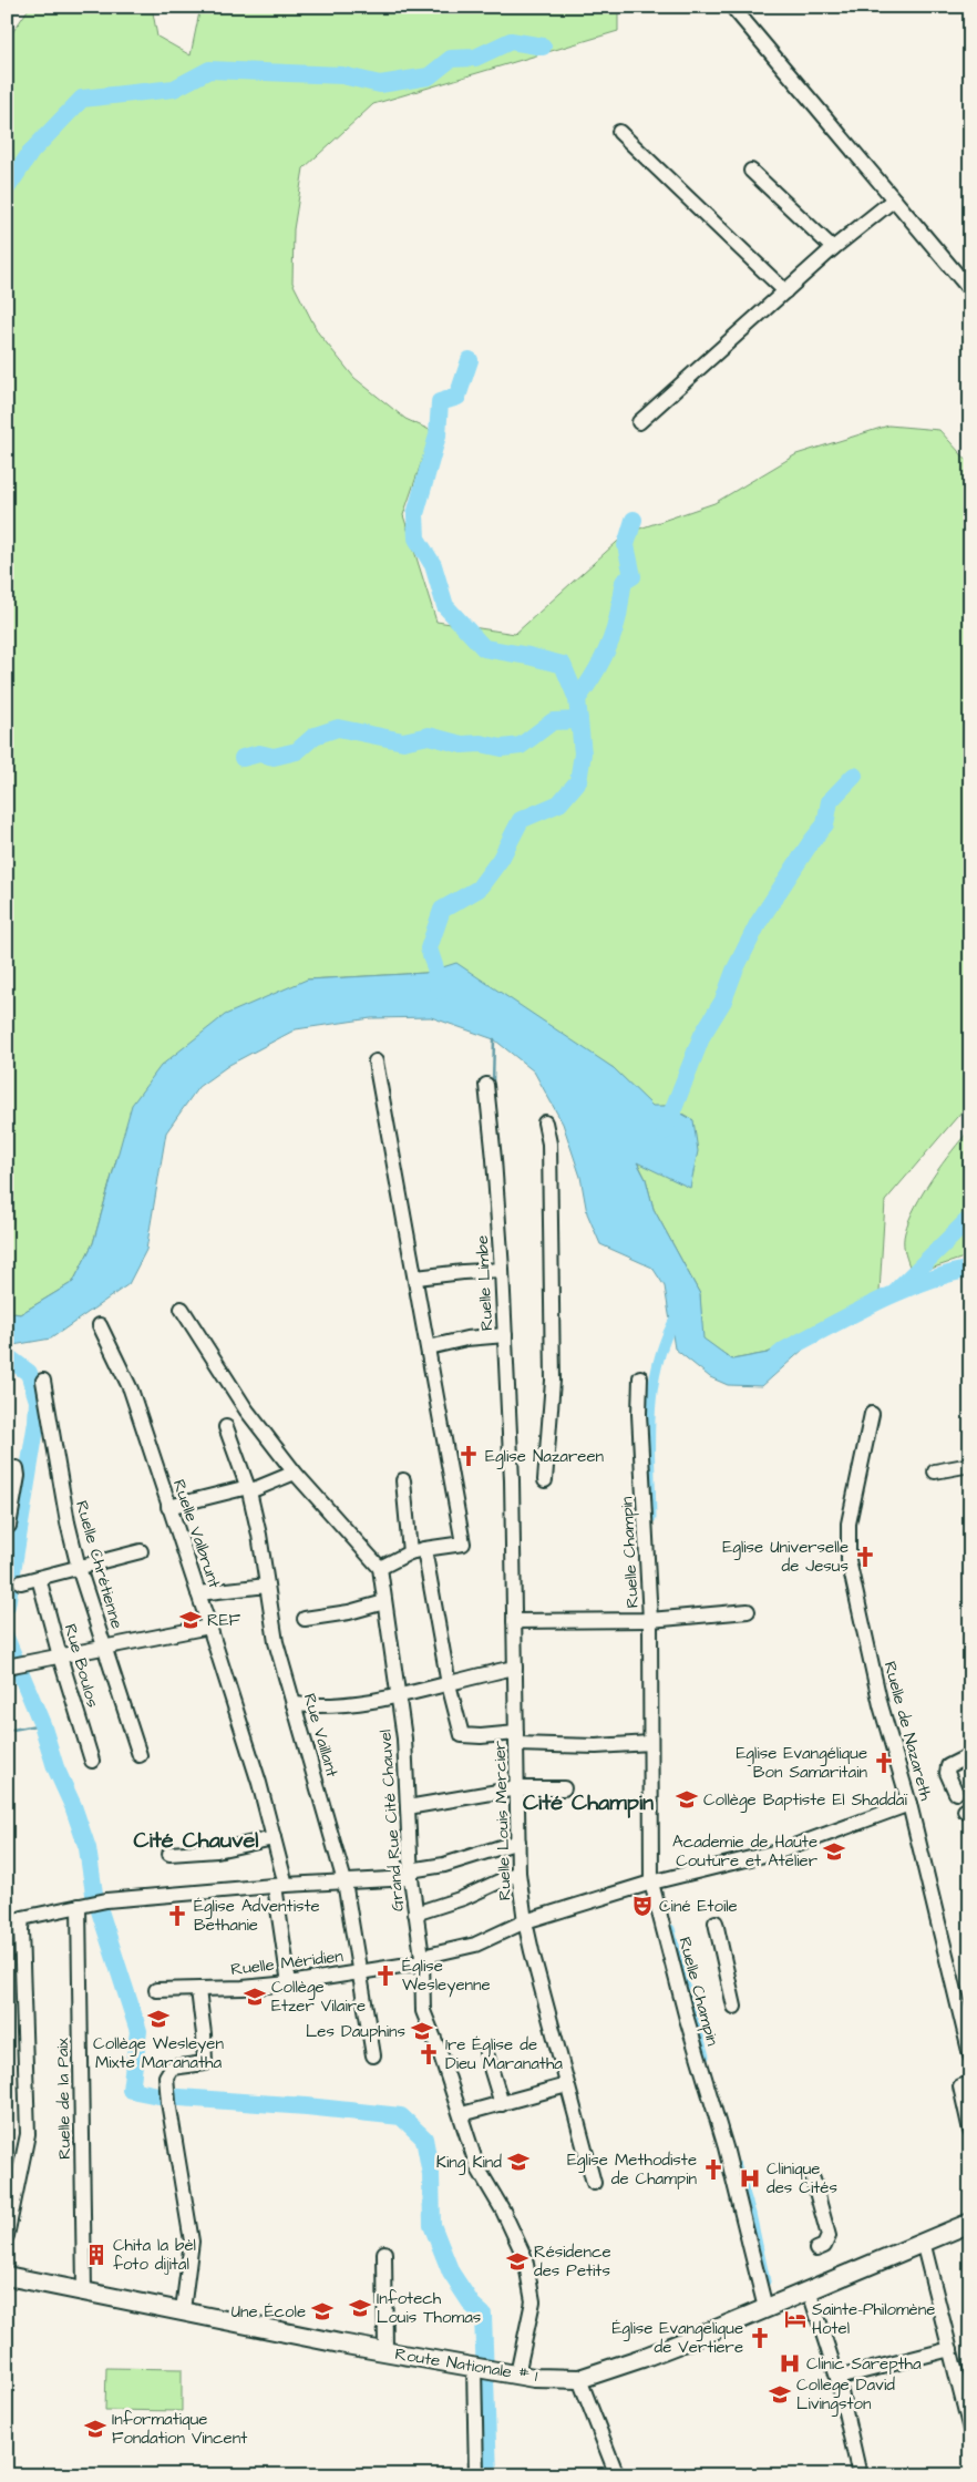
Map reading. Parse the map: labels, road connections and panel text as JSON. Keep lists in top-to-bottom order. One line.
{"streets":{"main road":["Route Nationale # 1"],"street":["Ruelle Limbe","Ruelle Valbrunt","Ruelle Champin","Ruelle Chrétienne","Rue Boulos","Ruelle de Nazareth","Rue Vaillant","Grand Rue Cité Chauvel","Ruelle Louis Mercier","Ruelle Méridien","Ruelle de la Paix"]},"crossings":[["Ruelle Limbe","Ruelle Louis Mercier"],["Ruelle Valbrunt","Ruelle Méridien"],["Ruelle Champin","Ruelle Méridien"],["Ruelle Champin","Route Nationale # 1"],["Ruelle de Nazareth","Ruelle Méridien"],["Rue Vaillant","Ruelle Méridien"],["Grand Rue Cité Chauvel","Ruelle Méridien"],["Grand Rue Cité Chauvel","Route Nationale # 1"],["Ruelle Louis Mercier","Ruelle Méridien"],["Ruelle de la Paix","Route Nationale # 1"]],"districts":["Cité Champin","Cité Chauvel"],"places":{"church":["Eglise Nazareen","Eglise Universelle de Jesus","Eglise Evangélique Bon Samaritain","Église Adventiste Bethanie","Église Wesleyenne","1re Église de Dieu Maranatha","Eglise Methodiste de Champin","Église Evangelique de Vertiere"],"school or university":["REF","Collège Baptiste El Shaddaï","Academie de Haute Couture et Atelier","Collège Etzer Vilaire","Collège Wesleyen Mixte Maranatha","Les Dauphins","King Kind","Résidence des Petits","Infotech Louis Thomas","Une École","College David Livingston","Informatique Fondation Vincent"],"theatre":["Ciné Etoile"],"hospital":["Clinique des Cités","Clinic Sareptha"],"building":["Chita la bèl foto dijital"],"hotel":["Sainte-Philomène Hotel"]}}
